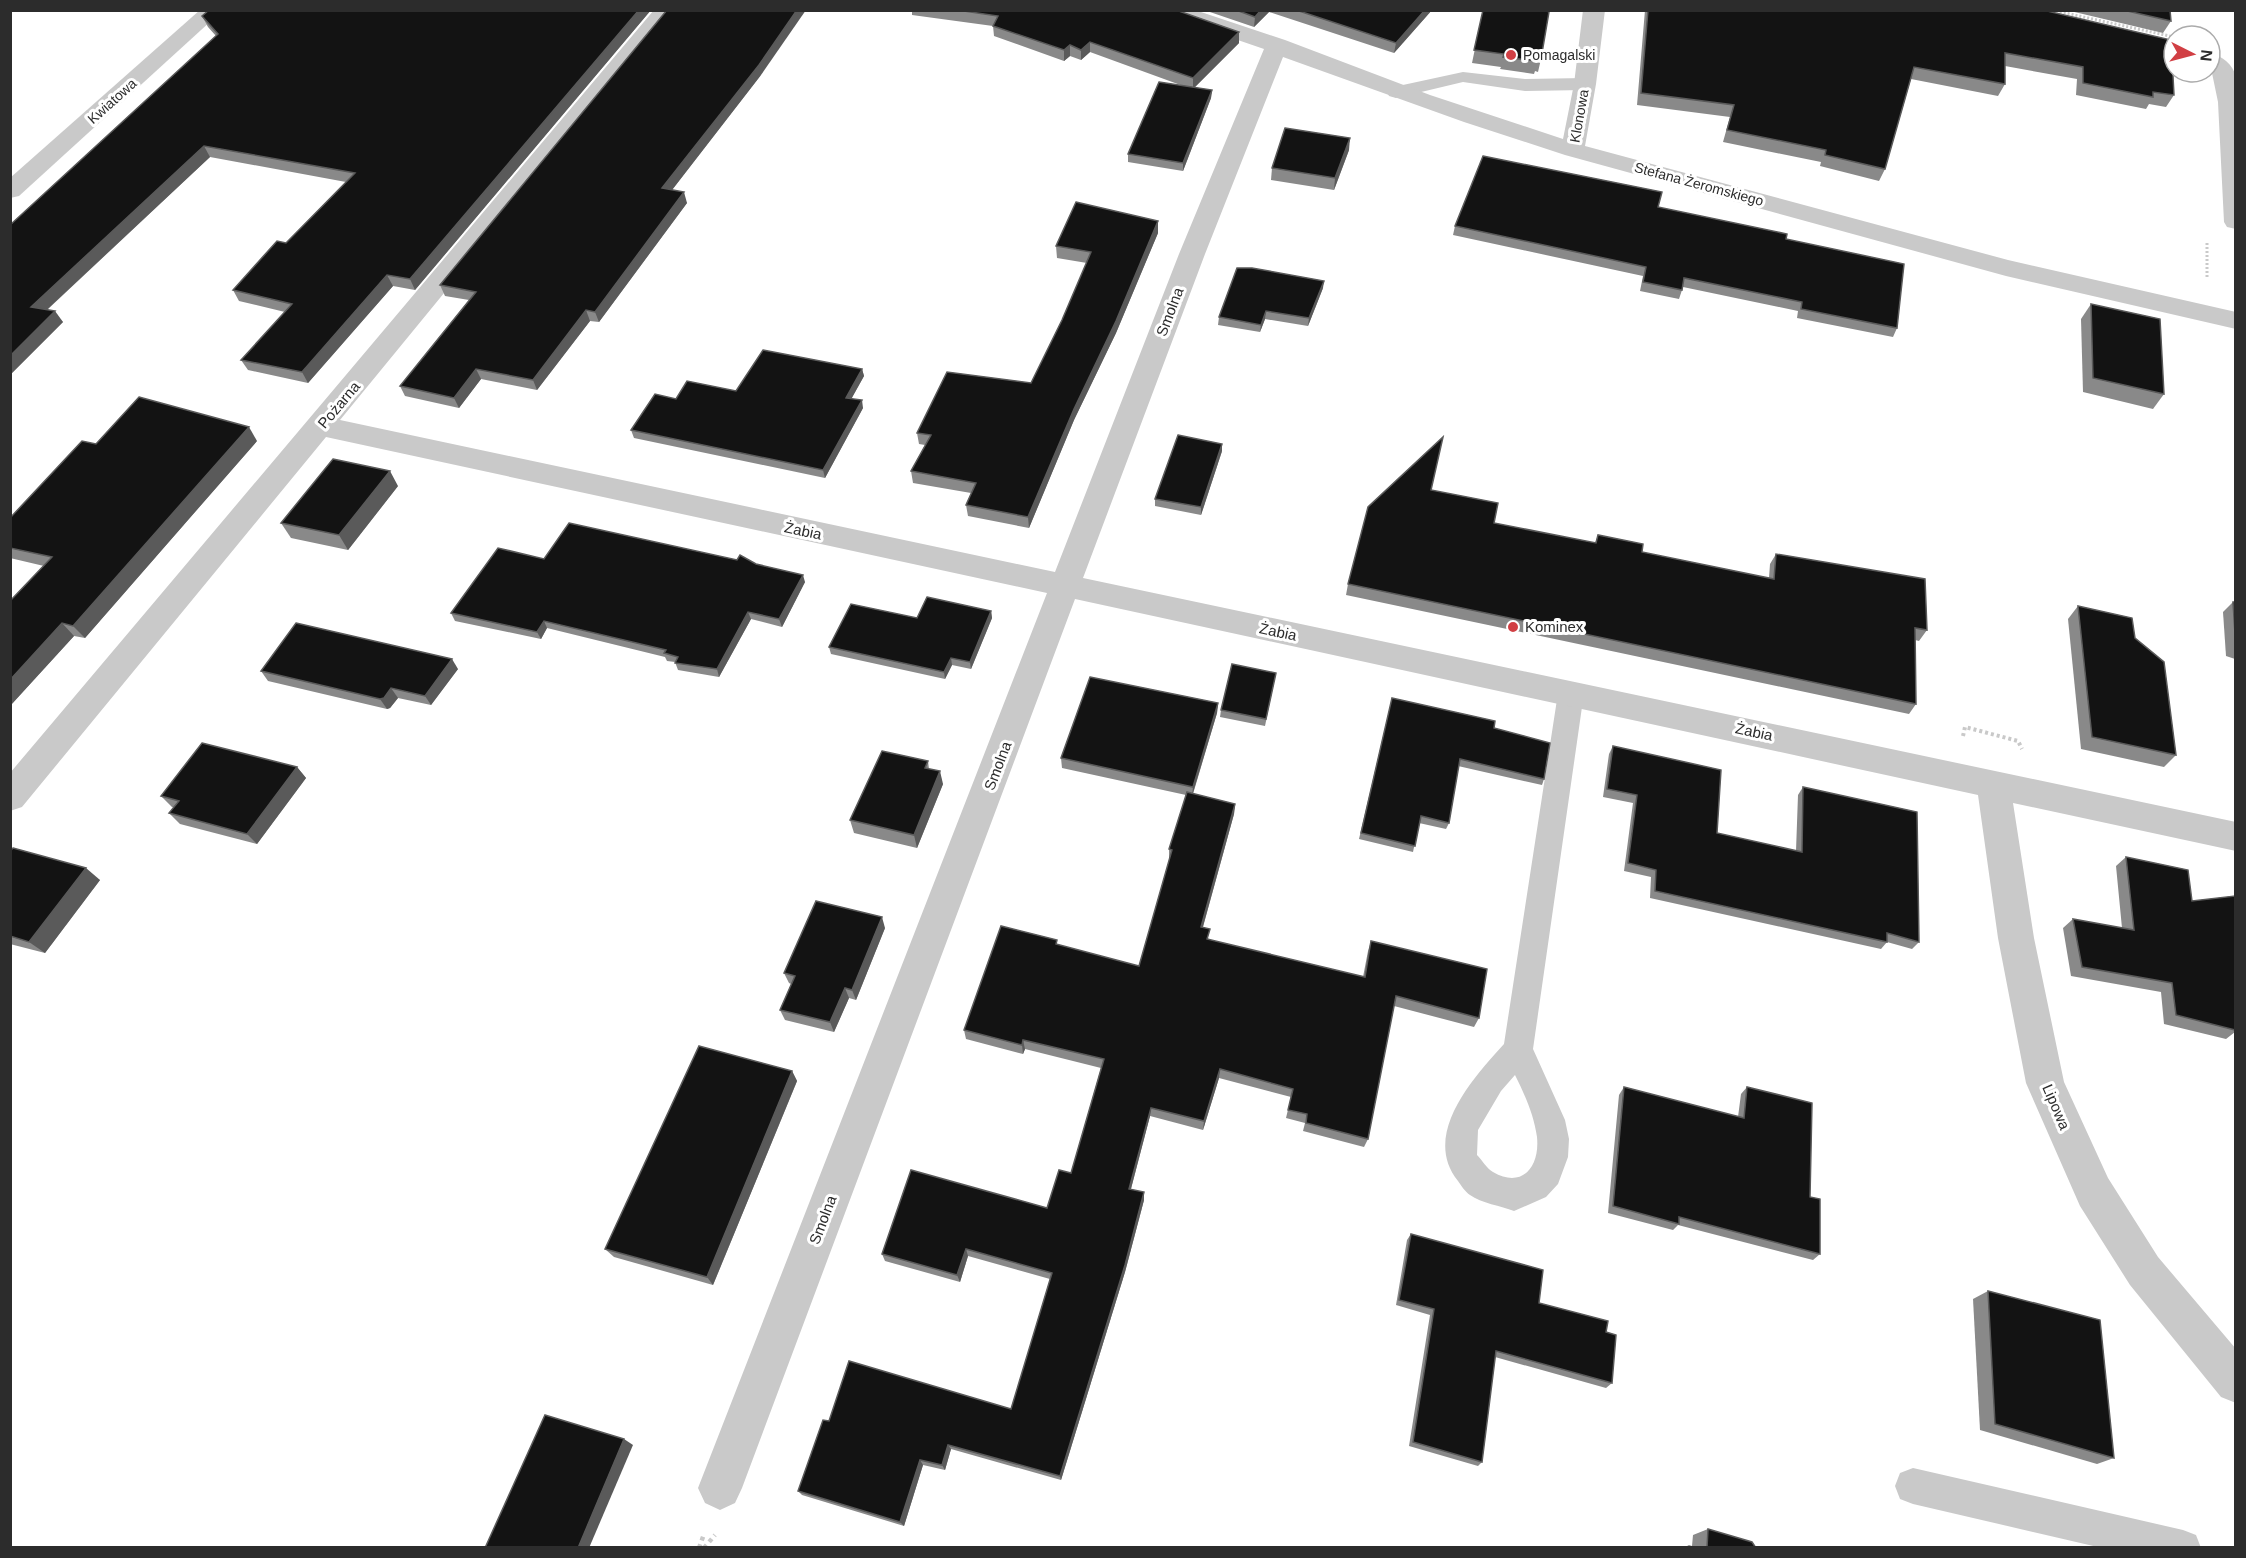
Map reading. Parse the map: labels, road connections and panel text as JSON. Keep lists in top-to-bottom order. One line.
{"streets":{"street":["Kwiatowa","Klonowa","Stefana Żeromskiego","Smolna","Pożarna","Żabia","Lipowa"]},"crossings":[["Klonowa","Stefana Żeromskiego"],["Stefana Żeromskiego","Smolna"],["Smolna","Żabia"],["Pożarna","Żabia"],["Żabia","Lipowa"]],"places":["Pomagalski","Kominex"],"north":"right"}
